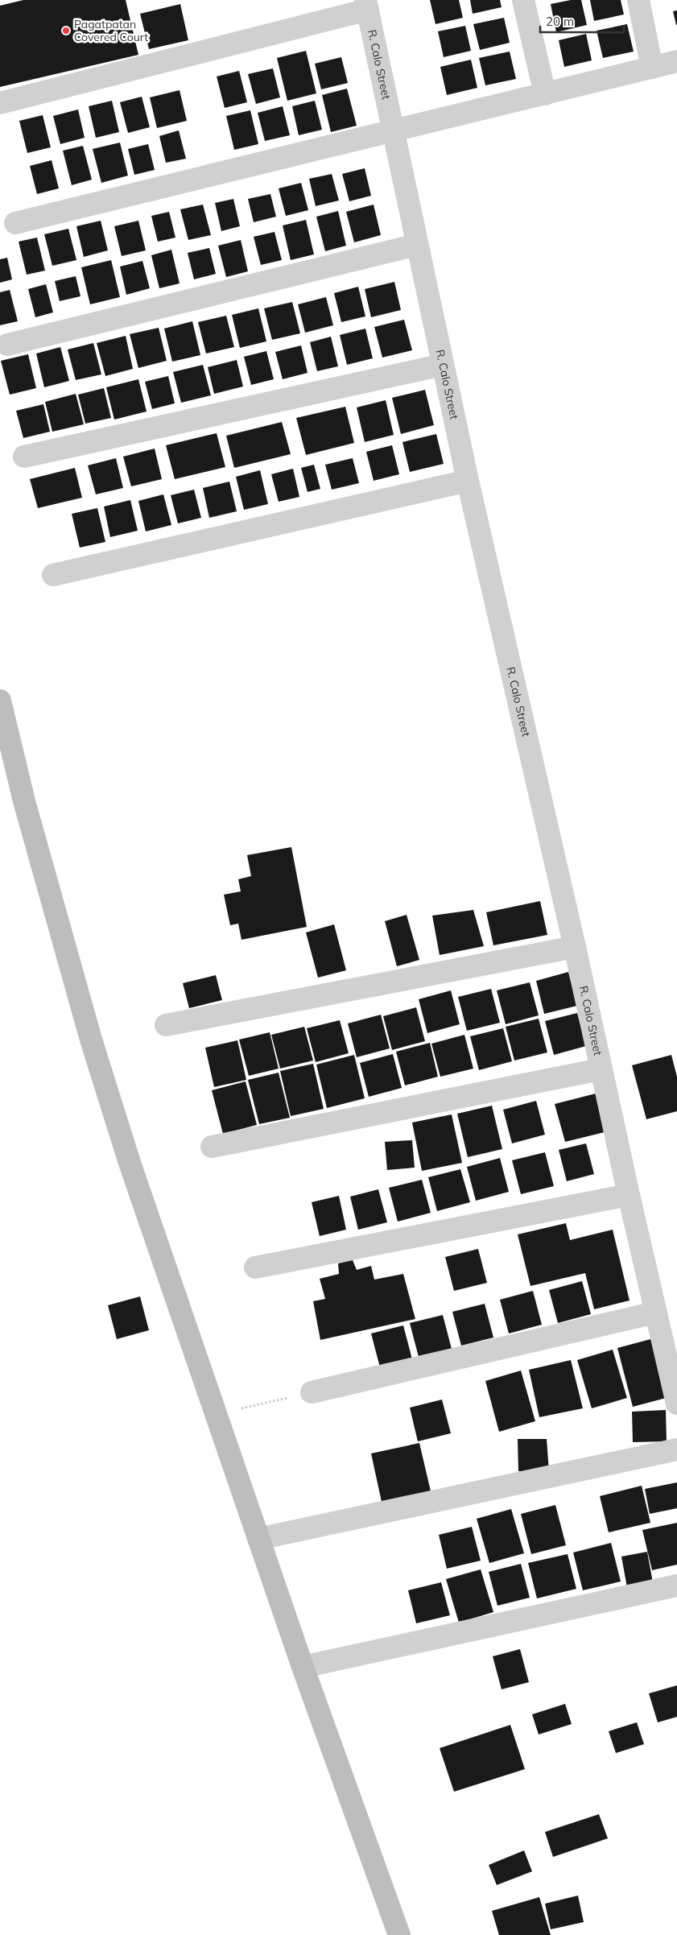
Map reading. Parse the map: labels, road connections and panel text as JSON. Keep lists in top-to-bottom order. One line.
{"streets":{"street":["R. Calo Street"]},"places":["Pagatpatan Covered Court"],"scale_bar":"20 m"}
